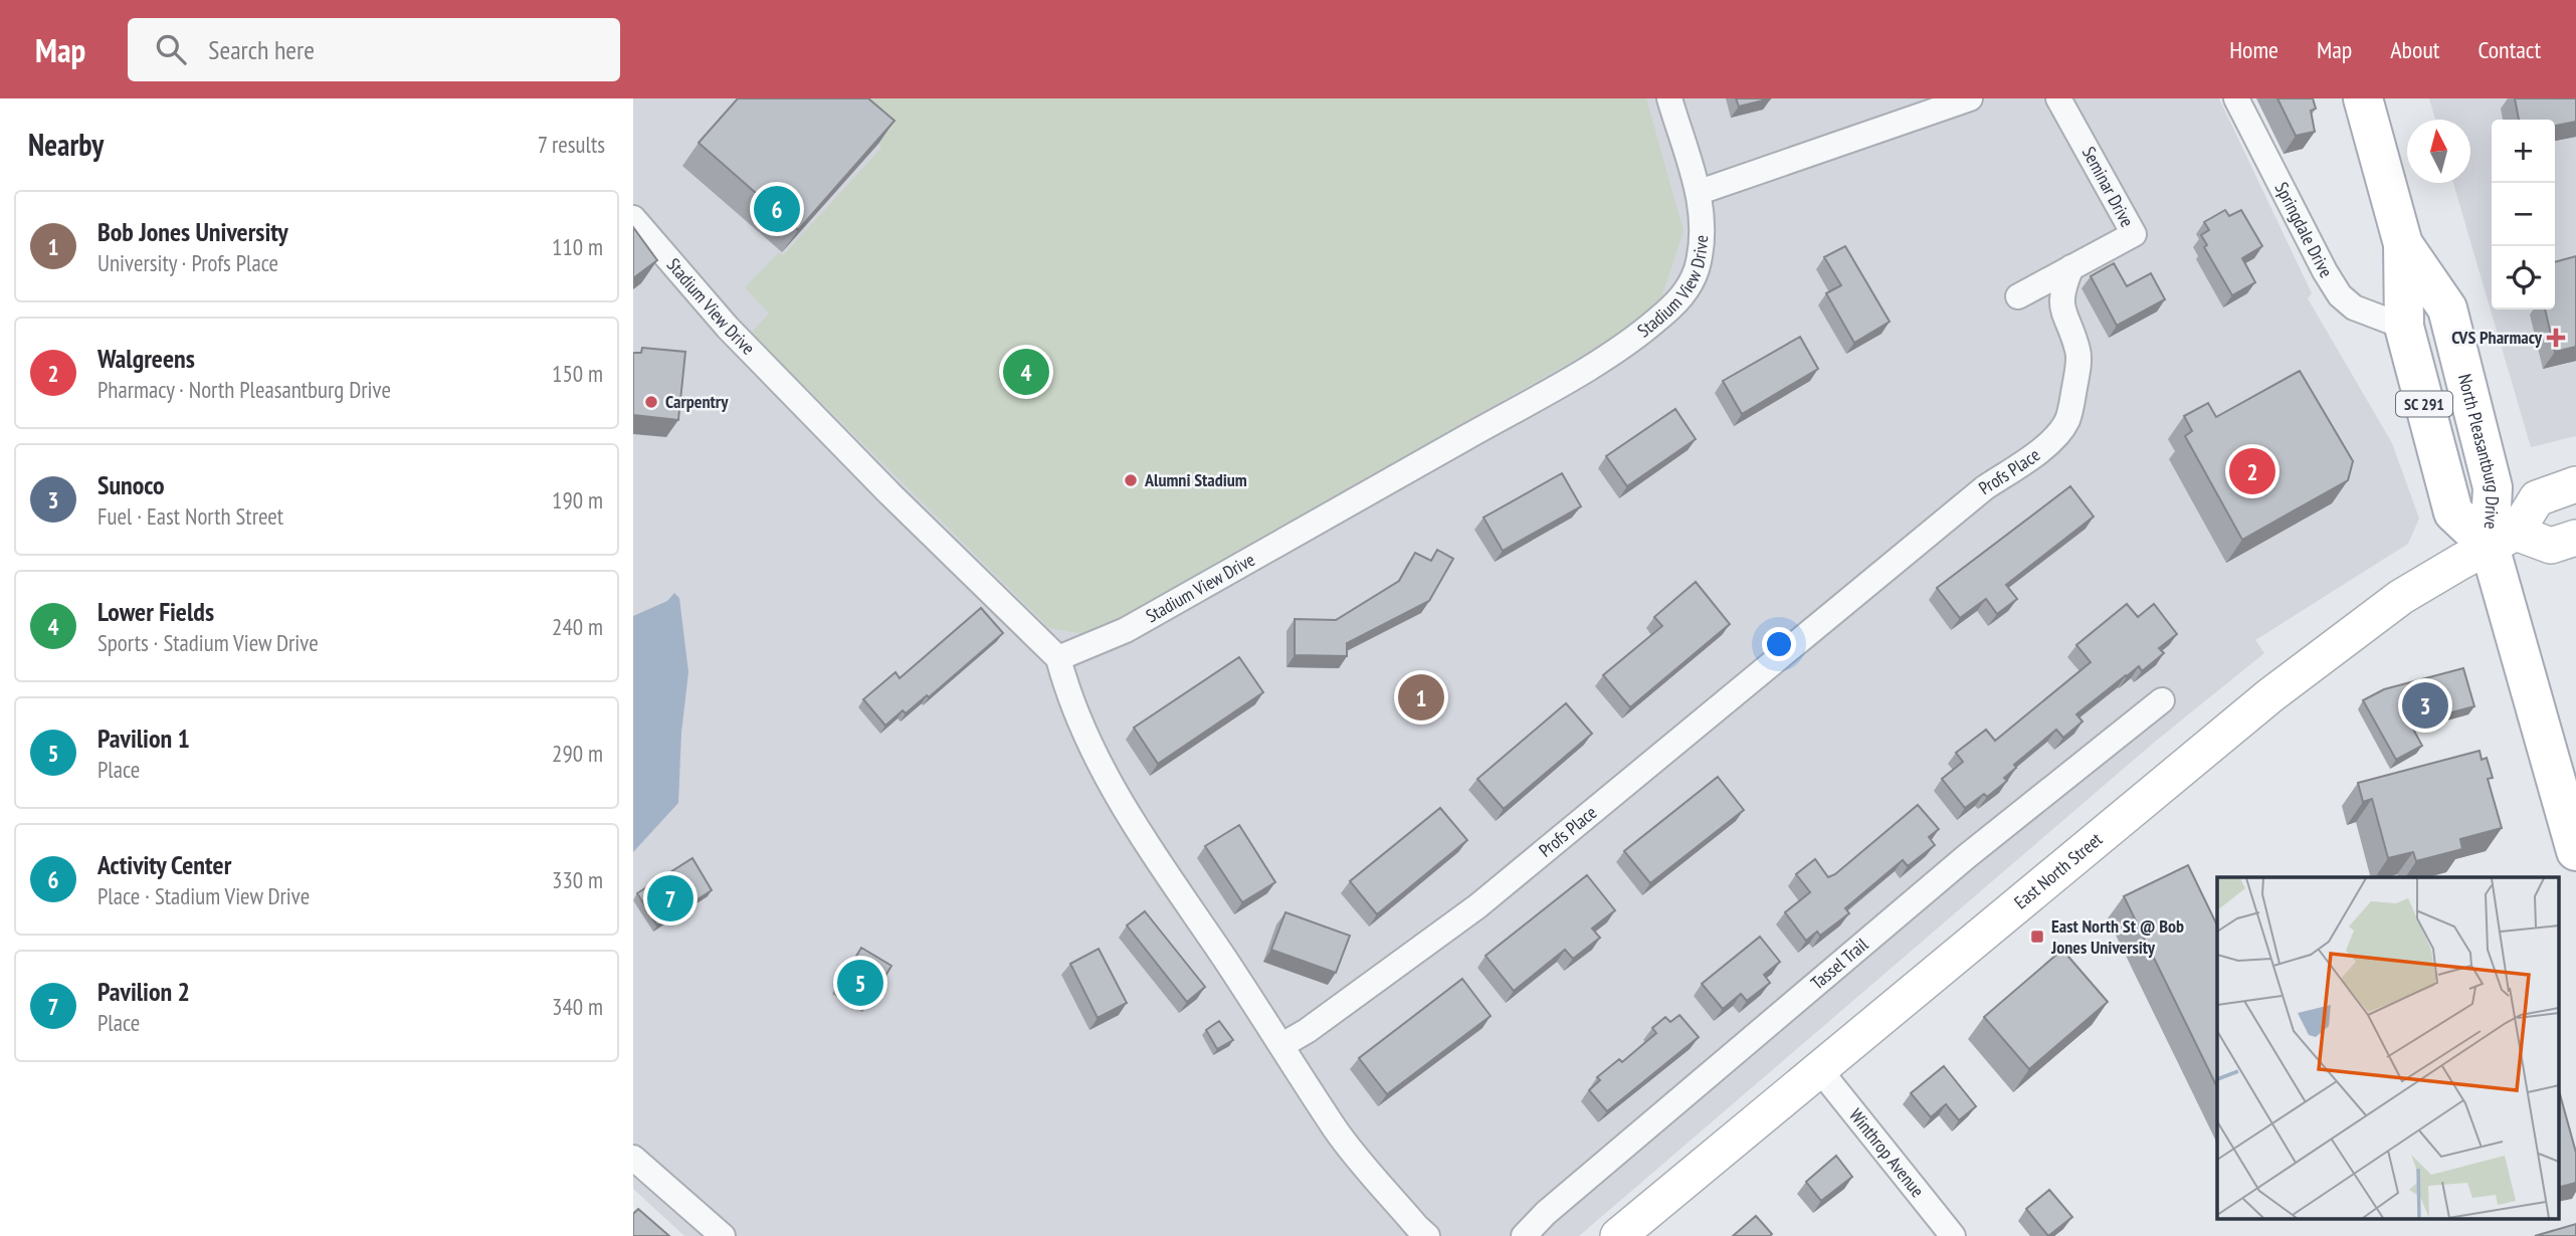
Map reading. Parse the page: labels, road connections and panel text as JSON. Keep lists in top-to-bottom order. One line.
{"streets":{"main road":["SC 291","North Pleasantburg Drive","East North Street"],"street":["Seminar Drive","Springdale Drive","Stadium View Drive","Profs Place","Tassel Trail","Winthrop Avenue"]},"crossings":[["Seminar Drive","Profs Place"],["Springdale Drive","North Pleasantburg Drive"],["North Pleasantburg Drive","East North Street"],["East North Street","Winthrop Avenue"]],"places":{"health":["CVS Pharmacy"],"other":["Carpentry","Alumni Stadium"],"transit":["East North St @ Bob Jones University"]},"north":"top","page":{"header":"Map","search":"Search here","nav":["Home","Map","About","Contact"],"heading":["Nearby","7 results"],"map_buttons":["+","−"],"pins":["6","4","2","1","3","7","5"],"list":[{"mark":"1","name":"Bob Jones University","note":"University · Profs Place","value":"110 m"},{"mark":"2","name":"Walgreens","note":"Pharmacy · North Pleasantburg Drive","value":"150 m"},{"mark":"3","name":"Sunoco","note":"Fuel · East North Street","value":"190 m"},{"mark":"4","name":"Lower Fields","note":"Sports · Stadium View Drive","value":"240 m"},{"mark":"5","name":"Pavilion 1","note":"Place","value":"290 m"},{"mark":"6","name":"Activity Center","note":"Place · Stadium View Drive","value":"330 m"},{"mark":"7","name":"Pavilion 2","note":"Place","value":"340 m"}]}}
